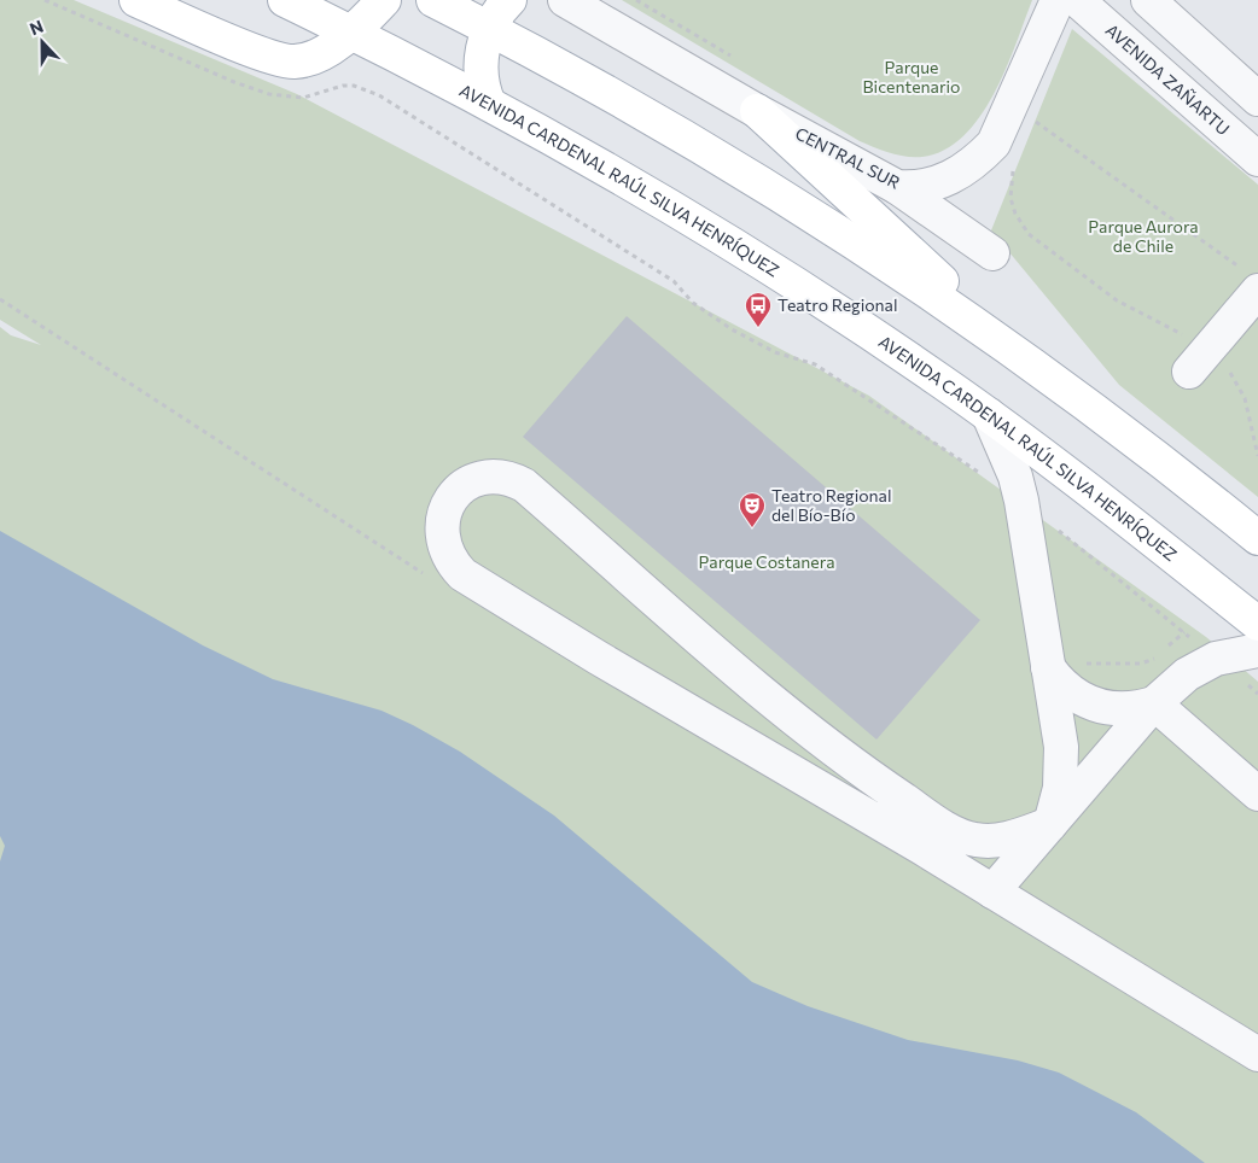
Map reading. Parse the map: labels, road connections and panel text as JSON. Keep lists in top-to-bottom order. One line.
{"streets":{"main road":["AVENIDA CARDENAL RAÚL SILVA HENRÍQUEZ"],"street":["AVENIDA ZAÑARTU","CENTRAL SUR"]},"parks":["Parque Bicentenario","Parque Aurora de Chile","Parque Costanera"],"places":{"bus stop":["Teatro Regional"],"theatre":["Teatro Regional del Bío-Bío"]},"north":"top"}
